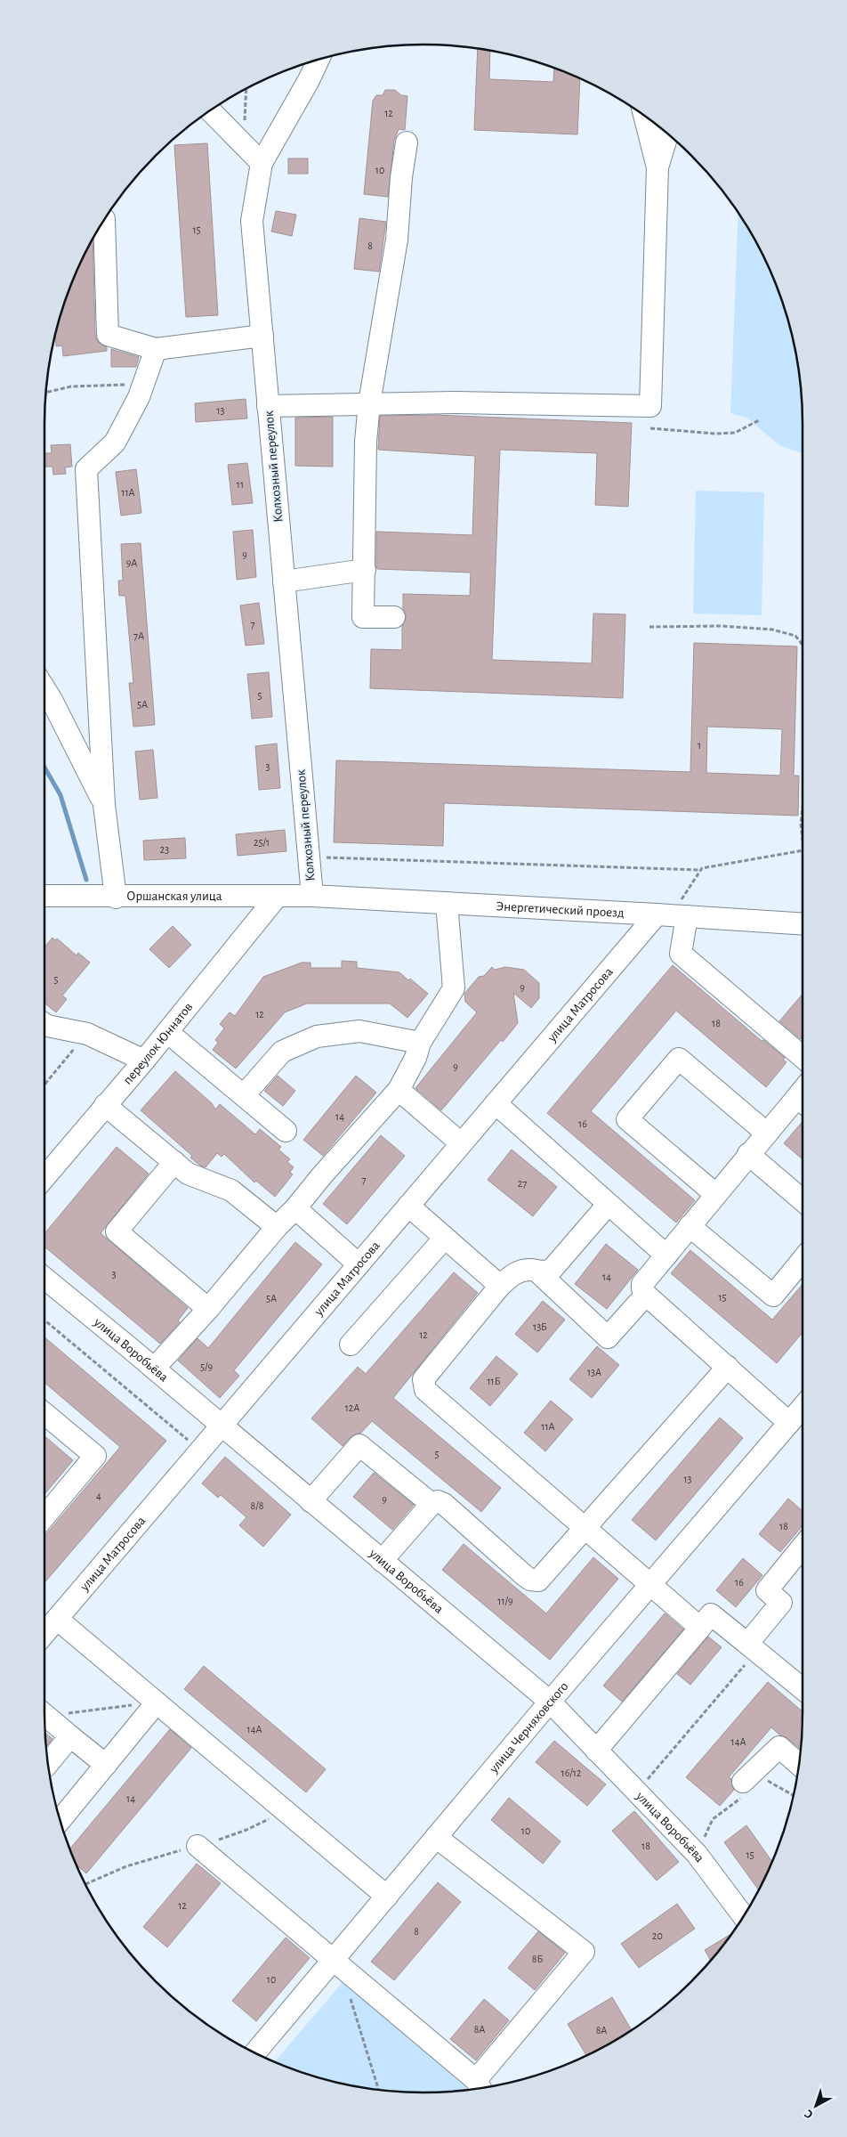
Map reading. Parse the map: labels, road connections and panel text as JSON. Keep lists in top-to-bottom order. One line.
{"streets":{"street":["Колхозный переулок","Оршанская улица","Энергетический проезд","улица Матросова","переулок Юннатов","улица Воробьёва","улица Черняховского"]},"crossings":[["Колхозный переулок","Оршанская улица"],["Колхозный переулок","Энергетический проезд"],["Оршанская улица","Энергетический проезд"],["Оршанская улица","переулок Юннатов"],["Энергетический проезд","улица Матросова"],["улица Матросова","улица Воробьёва"],["улица Воробьёва","улица Черняховского"]],"house_numbers":["12","10","15","8","13","11","11А","9","9А","7","7А","5","5А","1","3","25/1","23","5","9","12","18","9","14","16","7","27","3","14","15","5А","13Б","12","5/9","13А","11Б","12А","11А","5","13","4","9","8/8","18","16","11/9","14А","14А","16/12","14","10","18","15","12","8","20","8Б","10","8А","8А"],"north":"bottom left"}
